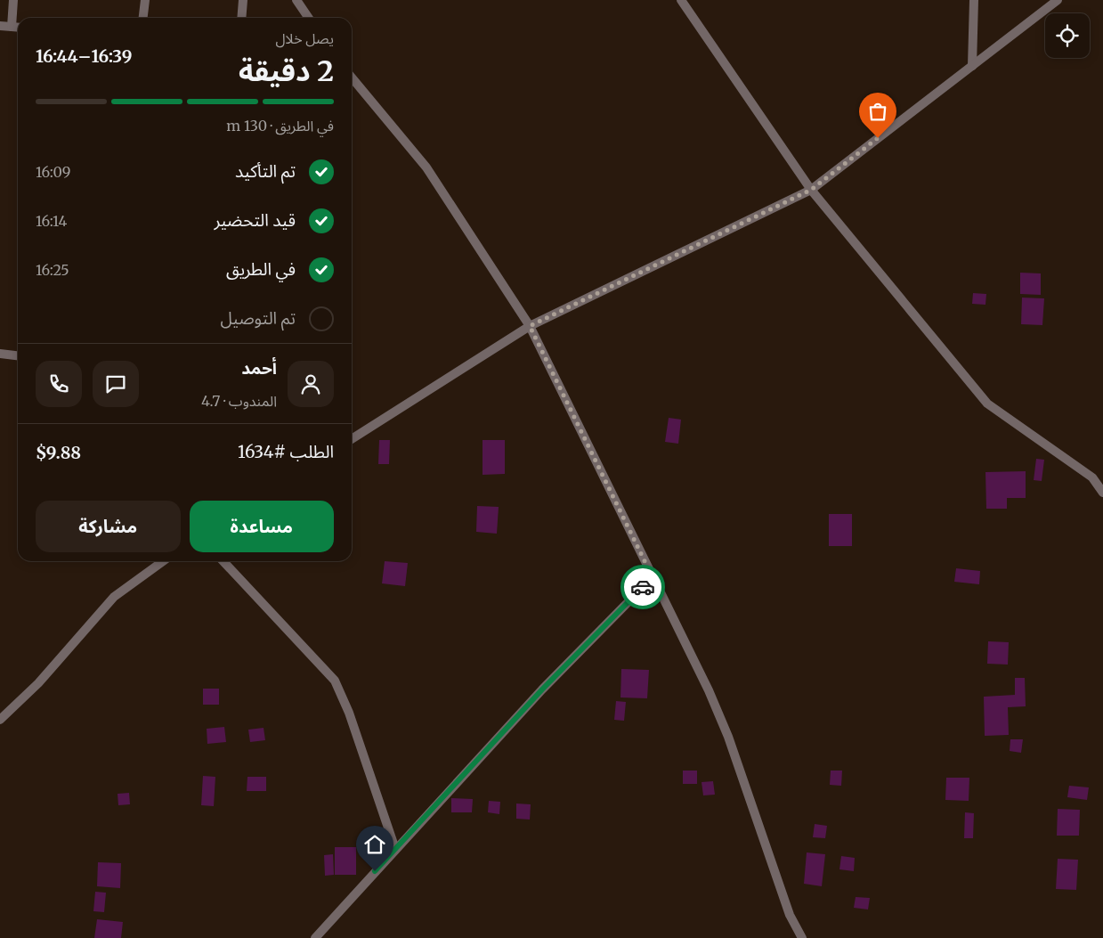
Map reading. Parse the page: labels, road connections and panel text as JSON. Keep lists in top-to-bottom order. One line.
{"page":{"heading":["2 دقيقة","يصل خلال","16:39–16:44"],"panel":["أحمد","المندوب · 4.7","الطلب #1634","$9.88"],"bar":"في الطريق · 130 m","list":[["تم التأكيد","16:09"],["قيد التحضير","16:14"],["في الطريق","16:25"],"تم التوصيل"],"buttons":["مساعدة","مشاركة"]}}
